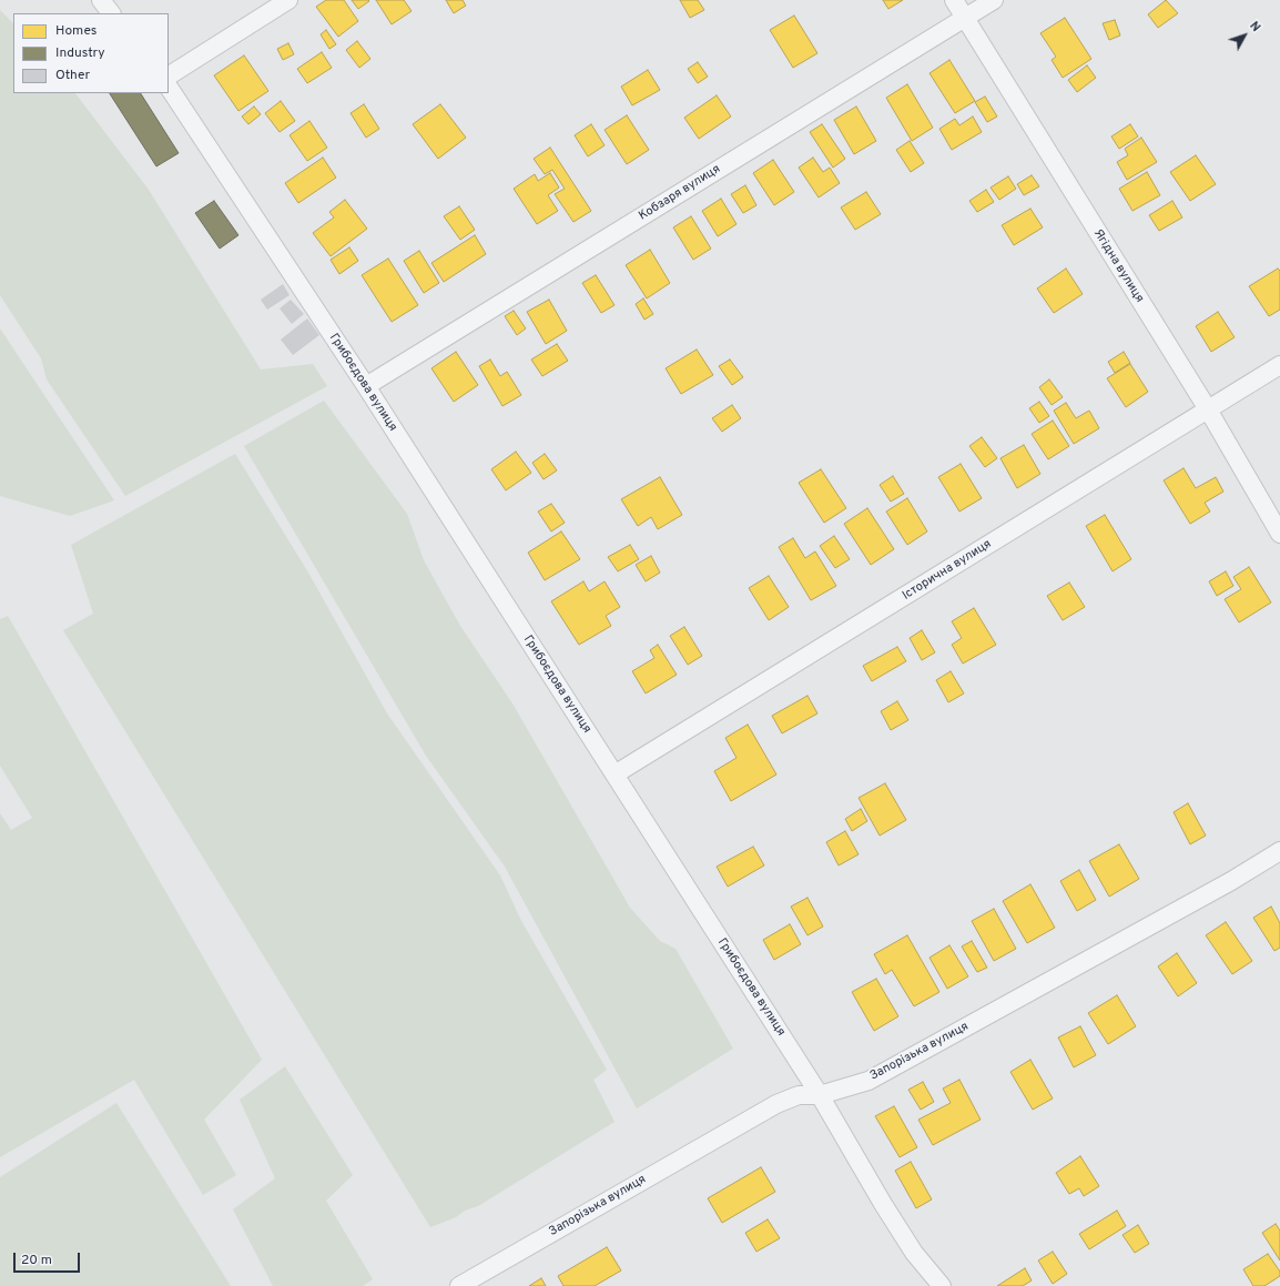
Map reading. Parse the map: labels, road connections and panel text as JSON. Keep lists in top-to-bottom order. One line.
{"streets":{"street":["Кобзаря вулиця","Ягідна вулиця","Грибоєдова вулиця","Історична вулиця","Запорізька вулиця"]},"crossings":[["Кобзаря вулиця","Ягідна вулиця"],["Кобзаря вулиця","Грибоєдова вулиця"],["Ягідна вулиця","Історична вулиця"],["Грибоєдова вулиця","Історична вулиця"],["Грибоєдова вулиця","Запорізька вулиця"]],"legend":["Homes","Industry","Other"],"scale_bar":"20 m","north":"top right"}
